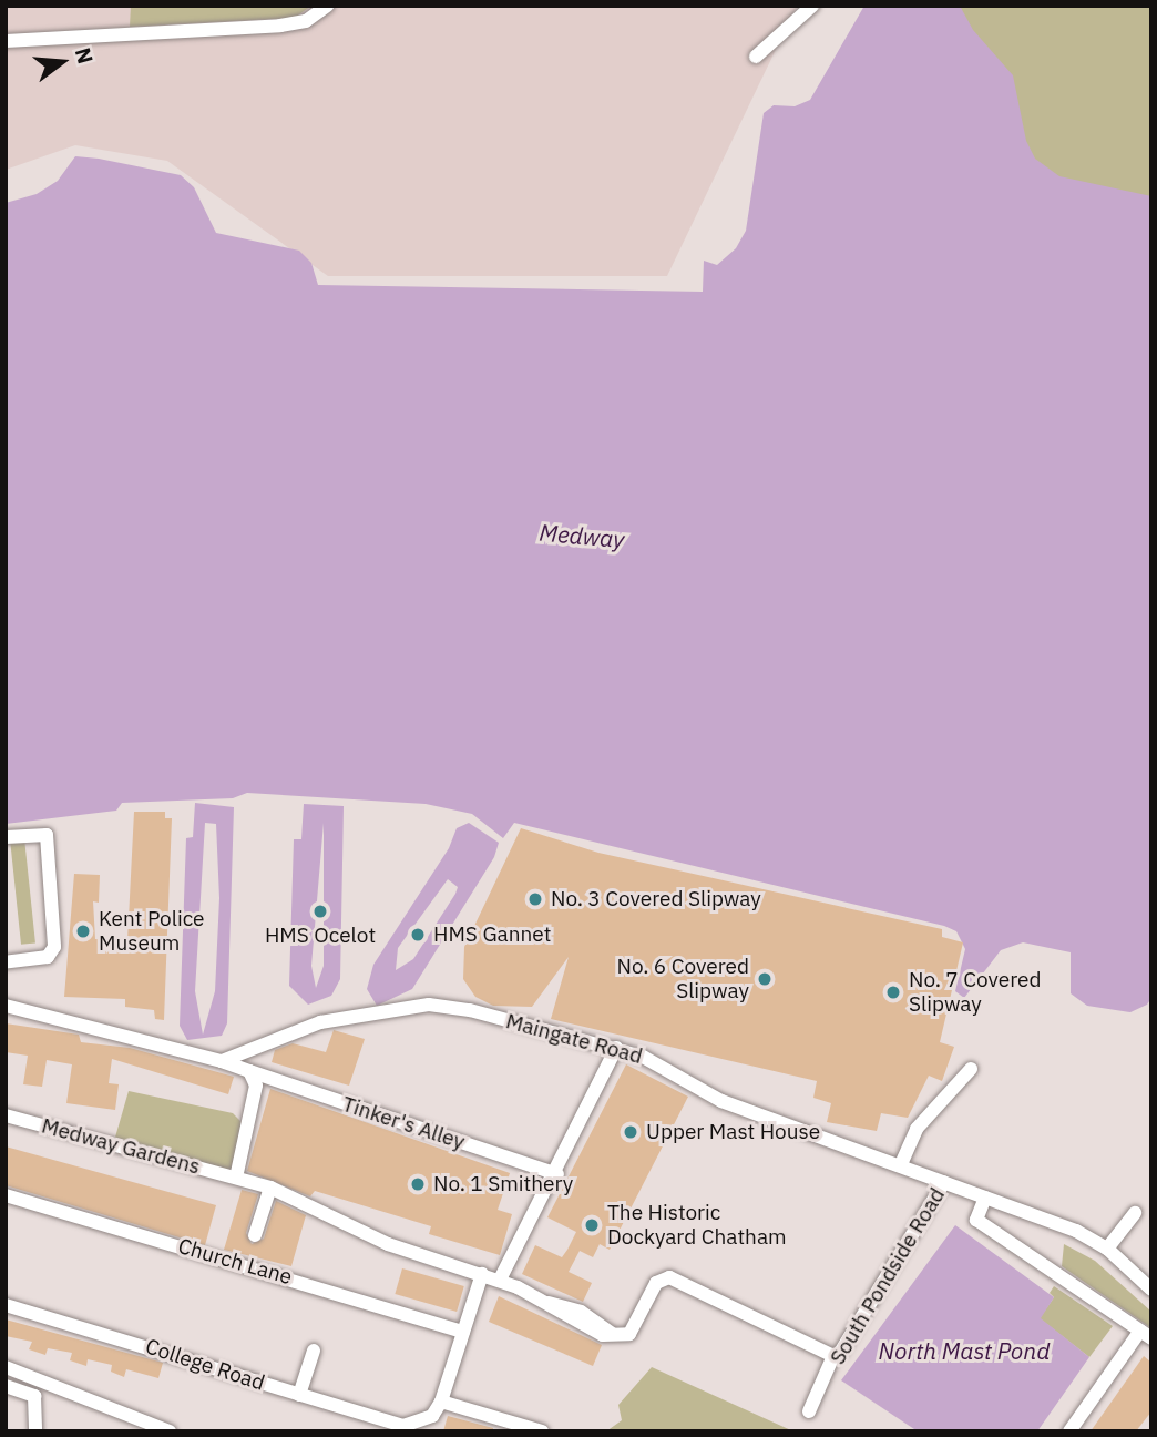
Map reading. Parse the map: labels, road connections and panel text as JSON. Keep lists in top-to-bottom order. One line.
{"streets":{"street":["Maingate Road","Tinker's Alley","Medway Gardens","Church Lane","South Pondside Road","College Road"]},"crossings":[["Maingate Road","Tinker's Alley"],["Maingate Road","South Pondside Road"],["Medway Gardens","South Pondside Road"]],"water":["Medway","North Mast Pond"],"places":["No. 3 Covered Slipway","HMS Ocelot","Kent Police Museum","HMS Gannet","No. 6 Covered Slipway","No. 7 Covered Slipway","Upper Mast House","No. 1 Smithery","The Historic Dockyard Chatham"],"north":"right"}
